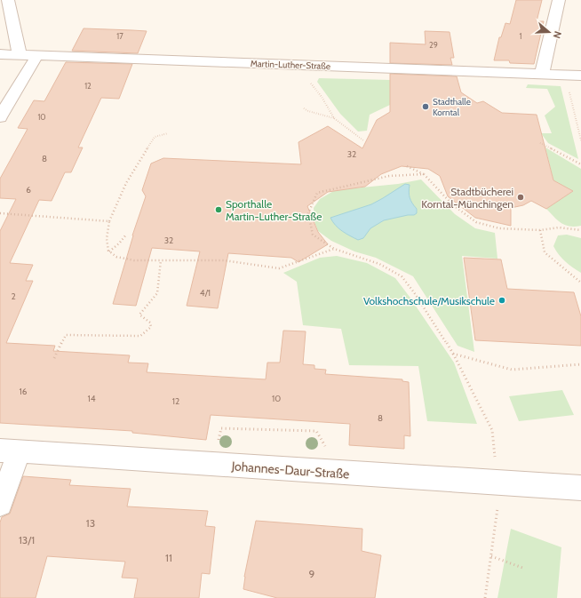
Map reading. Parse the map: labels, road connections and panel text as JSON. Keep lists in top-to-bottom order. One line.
{"streets":{"street":["Martin-Luther-Straße","Johannes-Daur-Straße"]},"places":["Stadthalle Korntal","Stadtbücherei Korntal-Münchingen","Sporthalle Martin-Luther-Straße","Volkshochschule/Musikschule"],"house_numbers":["17","1","29","12","10","32","8","6","32","4/1","2","16","14","10","12","8","13","13/1","11","9"],"north":"right"}
